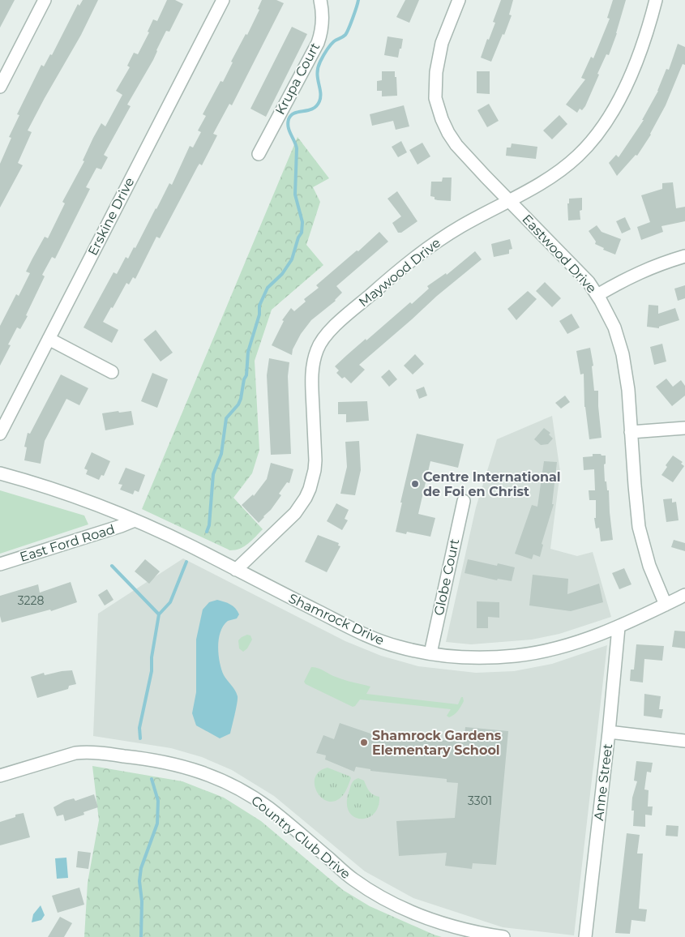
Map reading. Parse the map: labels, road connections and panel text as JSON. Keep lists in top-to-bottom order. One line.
{"streets":{"street":["Krupa Court","Erskine Drive","Eastwood Drive","Maywood Drive","East Ford Road","Globe Court","Shamrock Drive","Anne Street","Country Club Drive"]},"crossings":[["Eastwood Drive","Maywood Drive"],["Eastwood Drive","Shamrock Drive"],["Maywood Drive","Shamrock Drive"],["East Ford Road","Shamrock Drive"],["Globe Court","Shamrock Drive"],["Shamrock Drive","Anne Street"]],"places":["Centre International de Foi en Christ","Shamrock Gardens Elementary School"],"house_numbers":["3228","3301"]}
